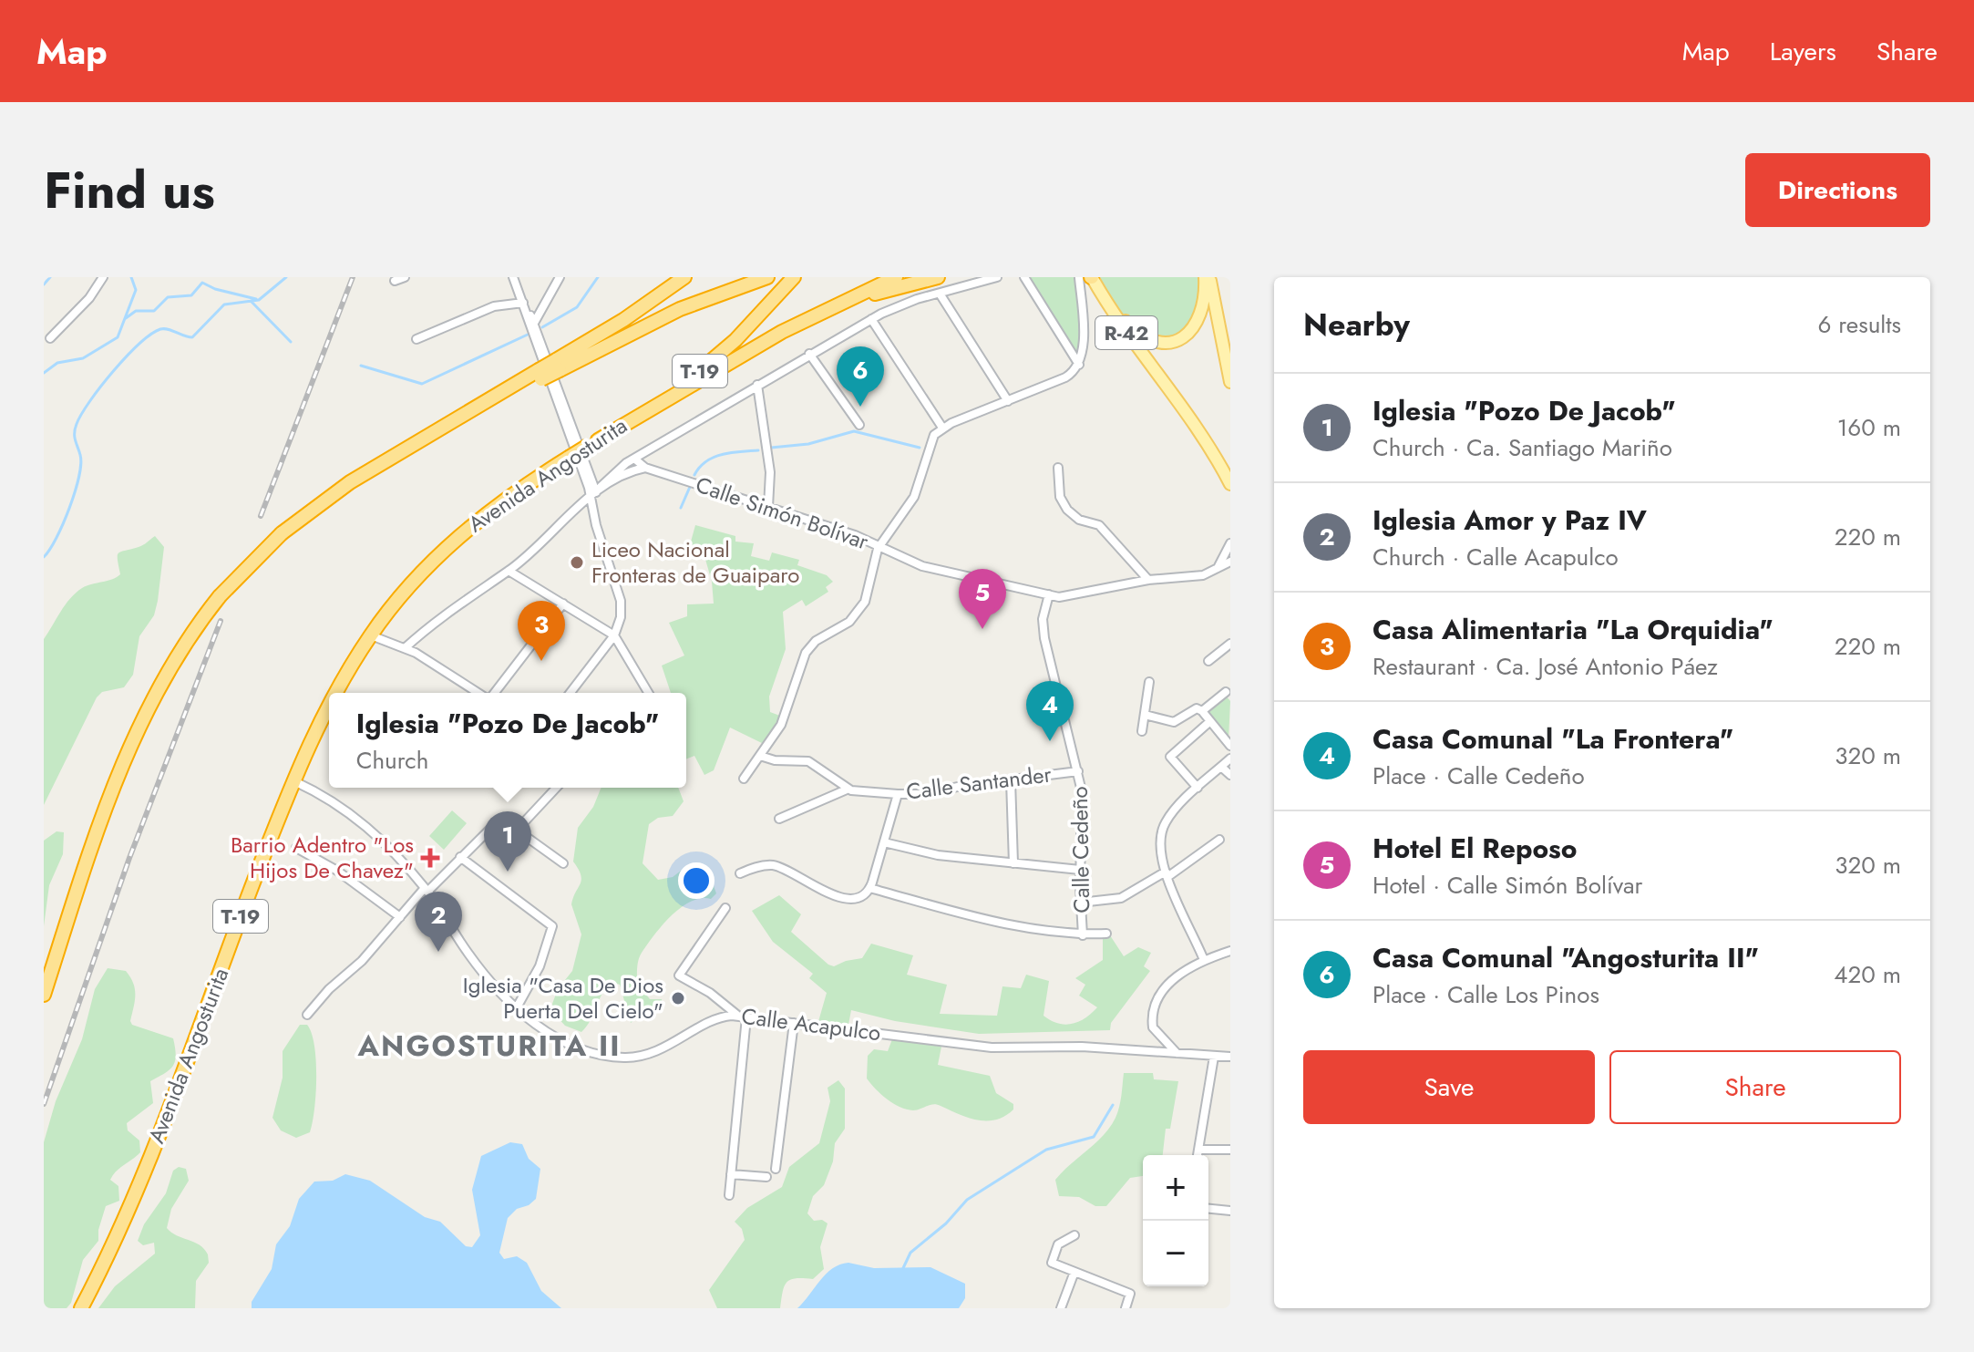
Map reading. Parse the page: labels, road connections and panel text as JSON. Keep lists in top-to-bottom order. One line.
{"streets":{"highway":["T-19","Avenida Angosturita"],"main road":["R-42"],"street":["Calle Simón Bolívar","Calle Santander","Calle Cedeño","Calle Acapulco"]},"crossings":[["Avenida Angosturita","Calle Acapulco"],["Calle Simón Bolívar","Calle Cedeño"],["Calle Santander","Calle Cedeño"]],"districts":["ANGOSTURITA II"],"places":{"other":["Liceo Nacional Fronteras de Guaiparo","Iglesia \"Casa De Dios Puerta Del Cielo\""],"health":["Barrio Adentro \"Los Hijos De Chavez\""]},"page":{"header":"Map","nav":["Map","Layers","Share"],"title":"Find us","buttons":["Directions",["Save","Share"]],"heading":["Nearby","6 results"],"pins":["6","5","3","4","1","2"],"list":[{"mark":"1","name":"Iglesia \"Pozo De Jacob\"","note":"Church · Ca. Santiago Mariño","value":"160 m"},{"mark":"2","name":"Iglesia Amor y Paz IV","note":"Church · Calle Acapulco","value":"220 m"},{"mark":"3","name":"Casa Alimentaria \"La Orquidia\"","note":"Restaurant · Ca. José Antonio Páez","value":"220 m"},{"mark":"4","name":"Casa Comunal \"La Frontera\"","note":"Place · Calle Cedeño","value":"320 m"},{"mark":"5","name":"Hotel El Reposo","note":"Hotel · Calle Simón Bolívar","value":"320 m"},{"mark":"6","name":"Casa Comunal \"Angosturita II\"","note":"Place · Calle Los Pinos","value":"420 m"}],"popup":["Iglesia \"Pozo De Jacob\"","Church"],"map_buttons":["+","−"]}}
